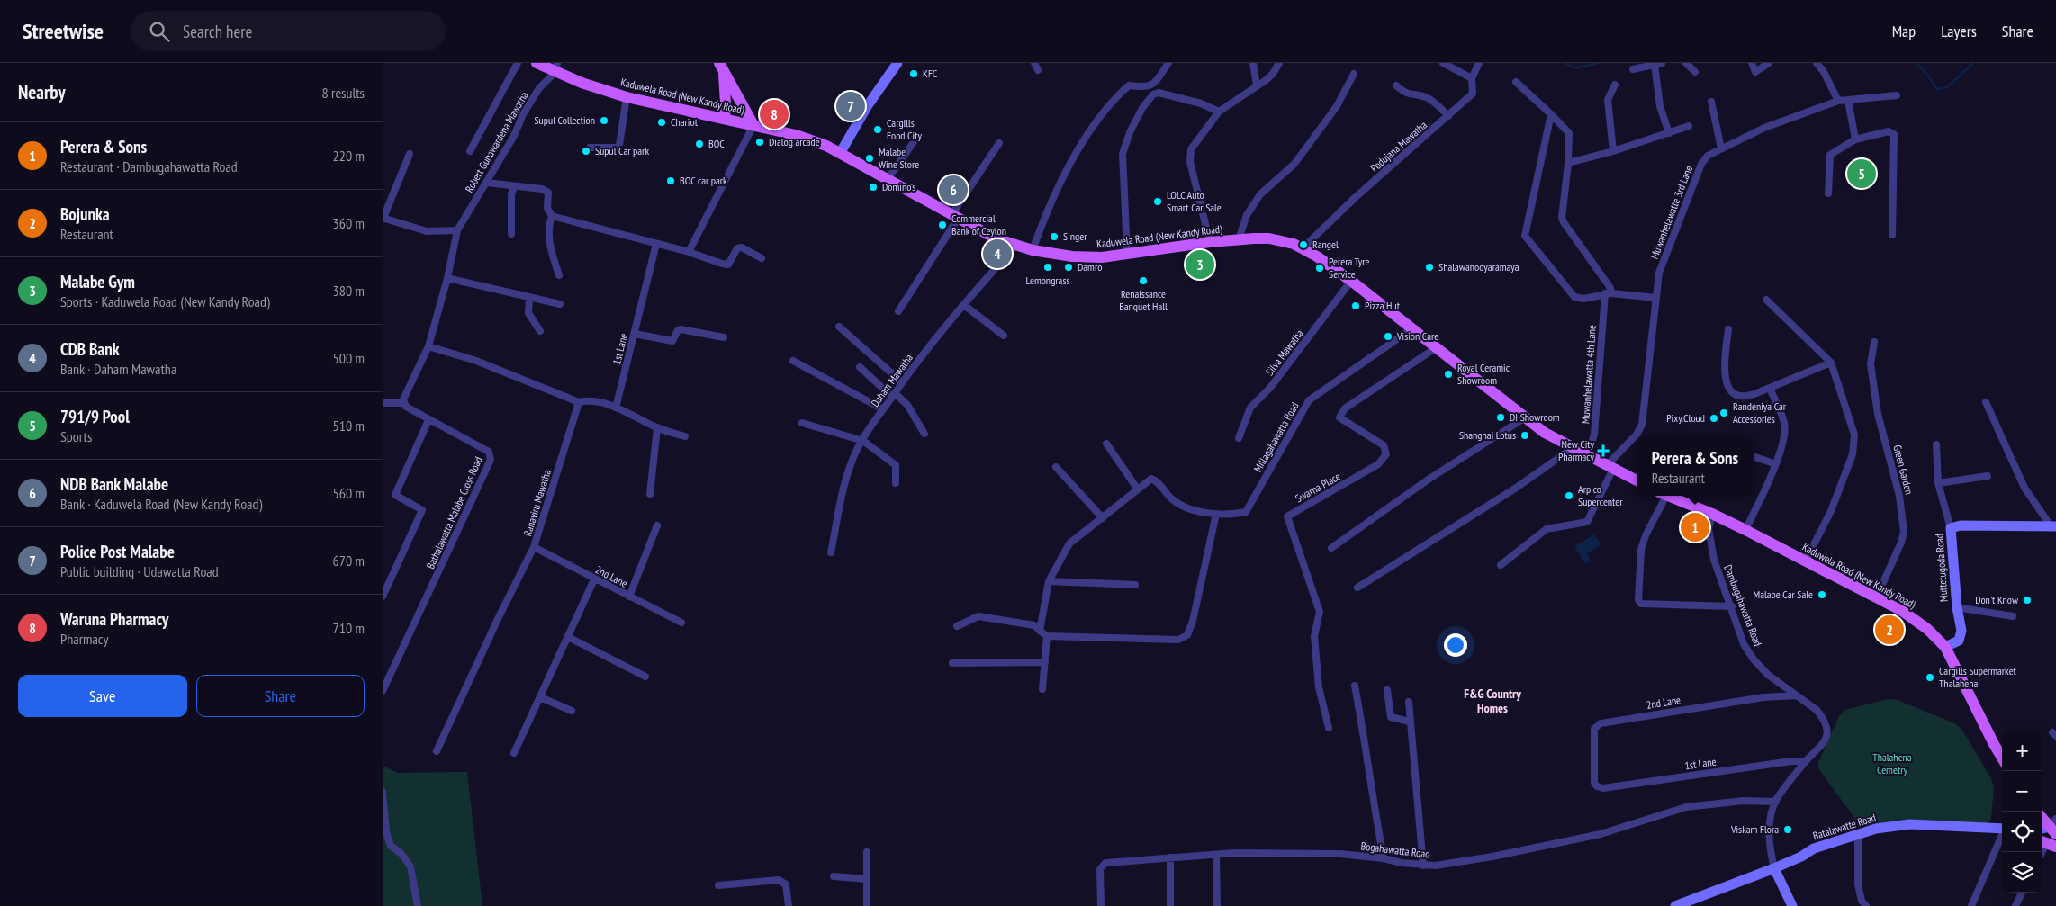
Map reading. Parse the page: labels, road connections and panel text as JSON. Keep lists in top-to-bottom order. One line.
{"streets":{"main road":["Kaduwela Road (New Kandy Road)"],"street":["Robert Gunawardena Mawatha","Podujana Mawatha","Muwanhelawatte 3rd Lane","1st Lane","Silva Mawatha","Muwanhelawatta 4th Lane","Daham Mawatha","Millagahawatta Road","Green Garden","Swarna Place","Ranaviru Mawatha","Bathalawatta Malabe Cross Road","Muttetugoda Road","2nd Lane","Dambugahawatta Road","Batalawatte Road","Bogahawatta Road"]},"crossings":[["Kaduwela Road (New Kandy Road)","Robert Gunawardena Mawatha"],["Kaduwela Road (New Kandy Road)","Podujana Mawatha"],["Kaduwela Road (New Kandy Road)","Muwanhelawatte 3rd Lane"],["Kaduwela Road (New Kandy Road)","Silva Mawatha"],["Kaduwela Road (New Kandy Road)","Muwanhelawatta 4th Lane"],["Kaduwela Road (New Kandy Road)","Daham Mawatha"],["Kaduwela Road (New Kandy Road)","Millagahawatta Road"],["Kaduwela Road (New Kandy Road)","Green Garden"],["Kaduwela Road (New Kandy Road)","Swarna Place"],["Kaduwela Road (New Kandy Road)","Muttetugoda Road"],["Kaduwela Road (New Kandy Road)","Dambugahawatta Road"],["1st Lane","2nd Lane"],["1st Lane","Dambugahawatta Road"],["Ranaviru Mawatha","2nd Lane"],["2nd Lane","Dambugahawatta Road"],["Dambugahawatta Road","Batalawatte Road"],["Dambugahawatta Road","Bogahawatta Road"]],"districts":["F&G Country Homes"],"parks":["Thalahena Cemetry"],"places":{"other":["KFC","Supul Collection","Chariot","Cargills Food City","Dialog arcade","BOC","Supul Car park","Malabe Wine Store","BOC car park","Domino's","LOLC Auto Smart Car Sale","Commercial Bank of Ceylon","Singer","Rangel","Lemongrass","Damro","Shalawanodyaramaya","Perera Tyre Service","Renaissance Banquet Hall","Pizza Hut","Vision Care","Royal Ceramic Showroom","Randeniya Car Accessories","DI Showroom","Pixy.Cloud","Shanghai Lotus","Arpico Supercenter","Malabe Car Sale","Don't Know","Cargills Supermarket Thalahena","Viskam Flora"],"health":["New City Pharmacy"]},"page":{"header":"Streetwise","search":"Search here","nav":["Map","Layers","Share"],"heading":["Nearby","8 results"],"pins":["7","8","5","6","4","3","1","2"],"list":[{"mark":"1","name":"Perera & Sons","note":"Restaurant · Dambugahawatta Road","value":"220 m"},{"mark":"2","name":"Bojunka","note":"Restaurant","value":"360 m"},{"mark":"3","name":"Malabe Gym","note":"Sports · Kaduwela Road (New Kandy Road)","value":"380 m"},{"mark":"4","name":"CDB Bank","note":"Bank · Daham Mawatha","value":"500 m"},{"mark":"5","name":"791/9 Pool","note":"Sports","value":"510 m"},{"mark":"6","name":"NDB Bank Malabe","note":"Bank · Kaduwela Road (New Kandy Road)","value":"560 m"},{"mark":"7","name":"Police Post Malabe","note":"Public building · Udawatta Road","value":"670 m"},{"mark":"8","name":"Waruna Pharmacy","note":"Pharmacy","value":"710 m"}],"popup":["Perera & Sons","Restaurant"],"buttons":["Save","Share"],"map_buttons":["+","−"]}}
